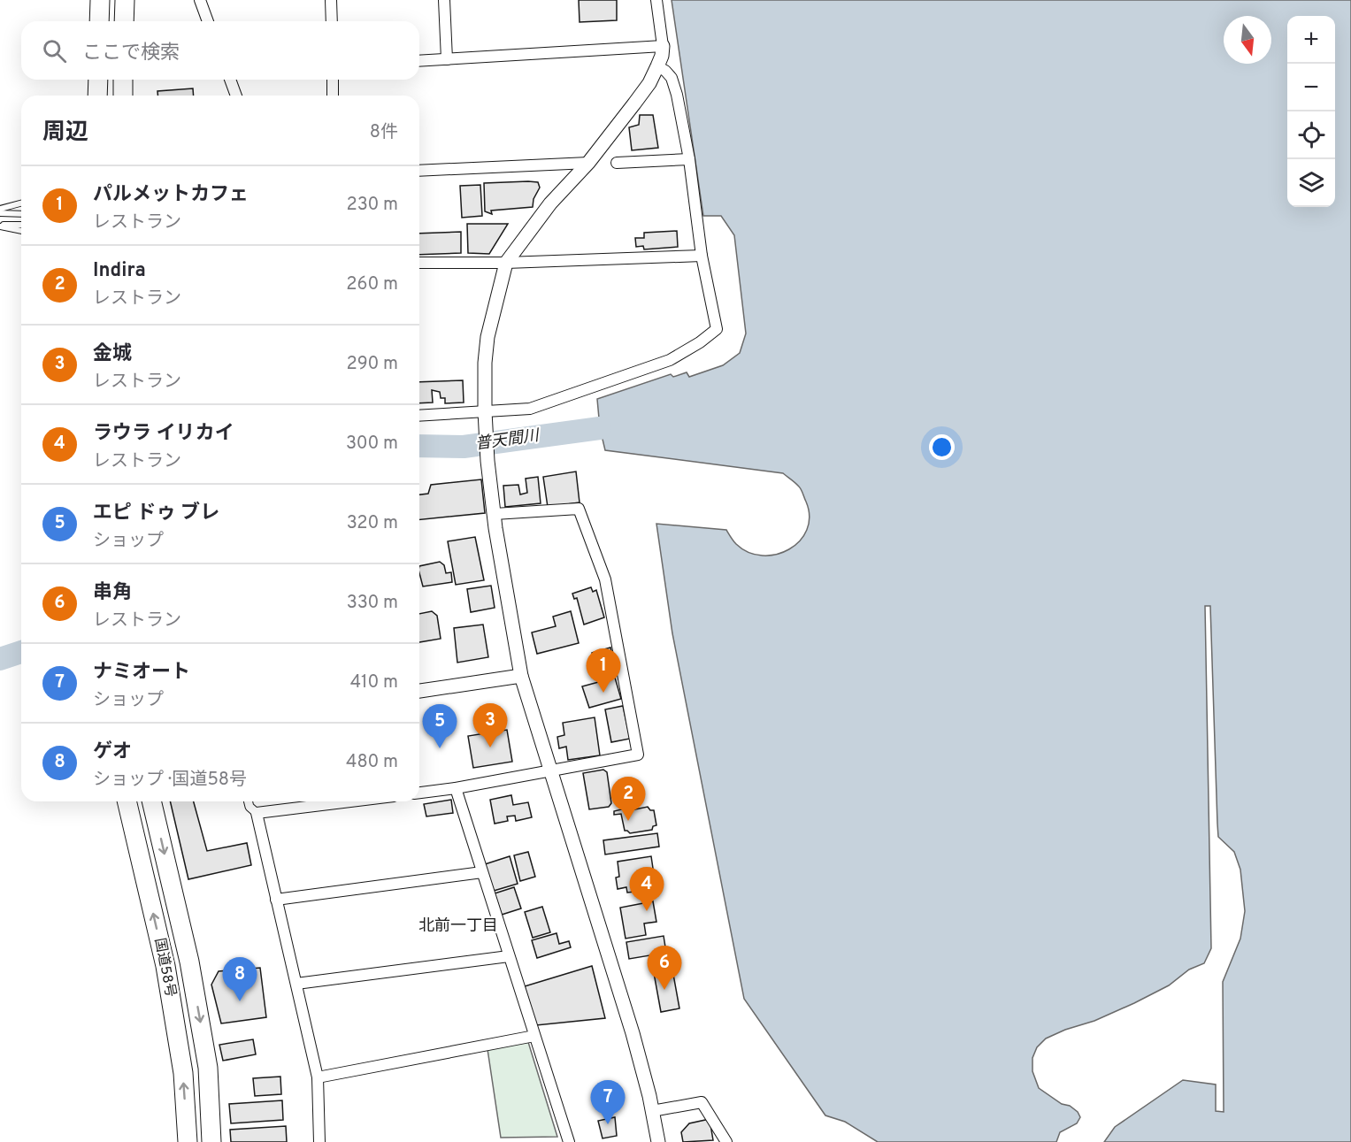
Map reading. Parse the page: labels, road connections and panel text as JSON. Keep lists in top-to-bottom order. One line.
{"streets":{"highway":["国道58号"]},"districts":["北前一丁目"],"water":["普天間川"],"north":"bottom","page":{"map_buttons":["+","−"],"search":"ここで検索","heading":["周辺","8件"],"list":[{"mark":"1","name":"パルメットカフェ","note":"レストラン","value":"230 m"},{"mark":"2","name":"Indira","note":"レストラン","value":"260 m"},{"mark":"3","name":"金城","note":"レストラン","value":"290 m"},{"mark":"4","name":"ラウラ イリカイ","note":"レストラン","value":"300 m"},{"mark":"5","name":"エピ ドゥ ブレ","note":"ショップ","value":"320 m"},{"mark":"6","name":"串角","note":"レストラン","value":"330 m"},{"mark":"7","name":"ナミオート","note":"ショップ","value":"410 m"},{"mark":"8","name":"ゲオ","note":"ショップ · 国道58号","value":"480 m"}],"pins":["1","3","5","2","4","6","8","7"]}}
